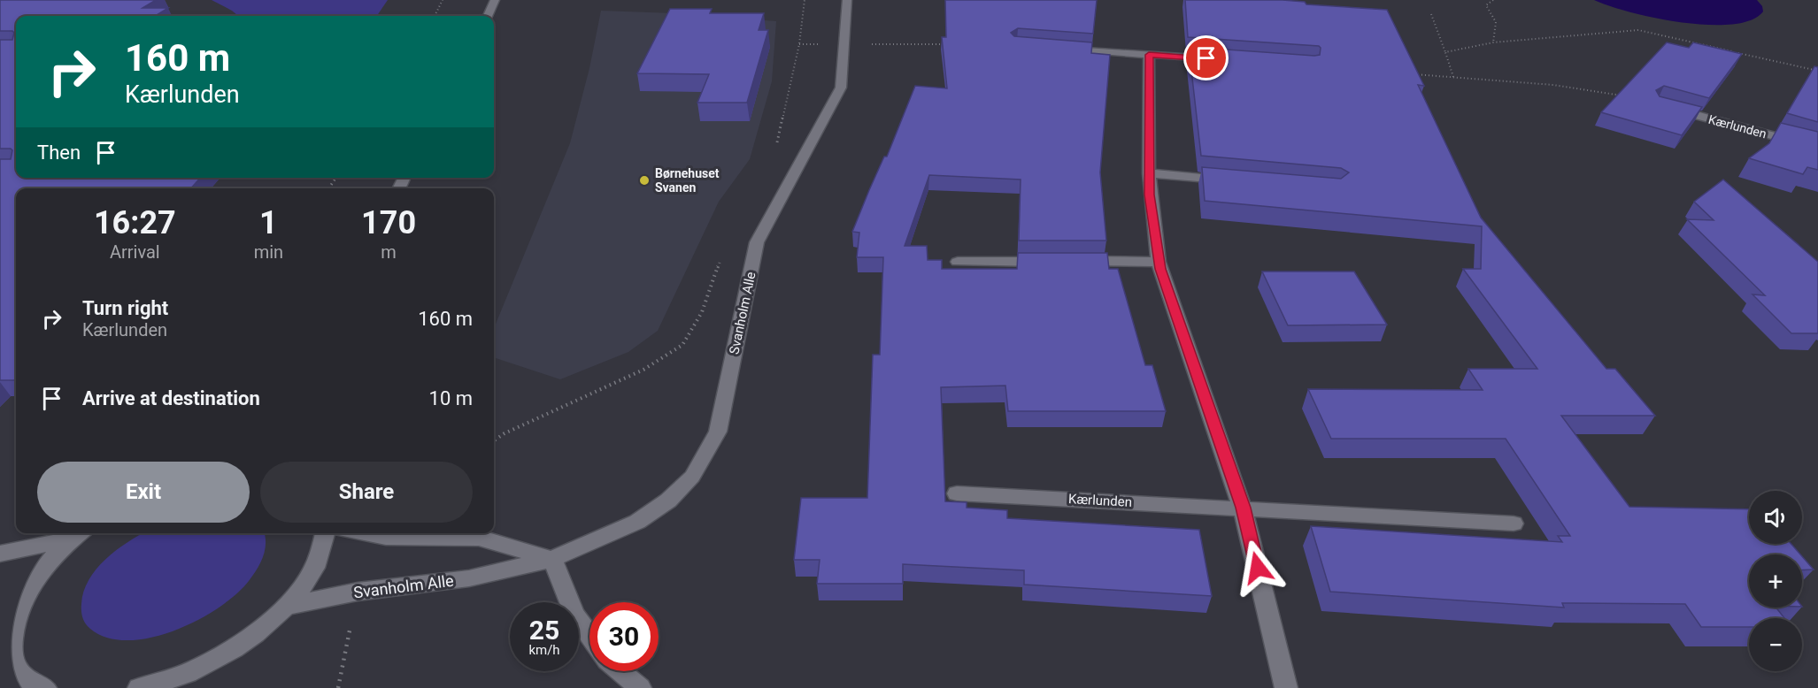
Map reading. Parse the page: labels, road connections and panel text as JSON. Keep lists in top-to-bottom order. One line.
{"streets":{"street":["Kærlunden","Svanholm Alle"]},"places":["Børnehuset Svanen"],"page":{"turn":["160 m","Kærlunden"],"then":"Then","eta":["16:27","Arrival","1","min","170","m"],"list":[{"name":"Turn right","note":"Kærlunden","value":"160 m"},{"name":"Arrive at destination","value":"10 m"}],"buttons":["Exit","Share"],"map_buttons":["+","−"],"speed":"25 km/h","limit":"30"}}
